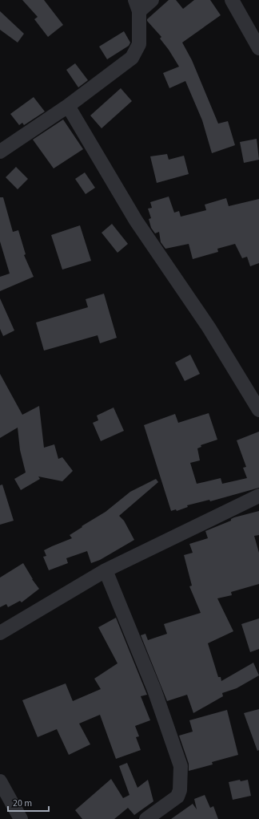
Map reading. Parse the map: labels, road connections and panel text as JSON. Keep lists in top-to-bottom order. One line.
{"scale_bar":"20 m"}
